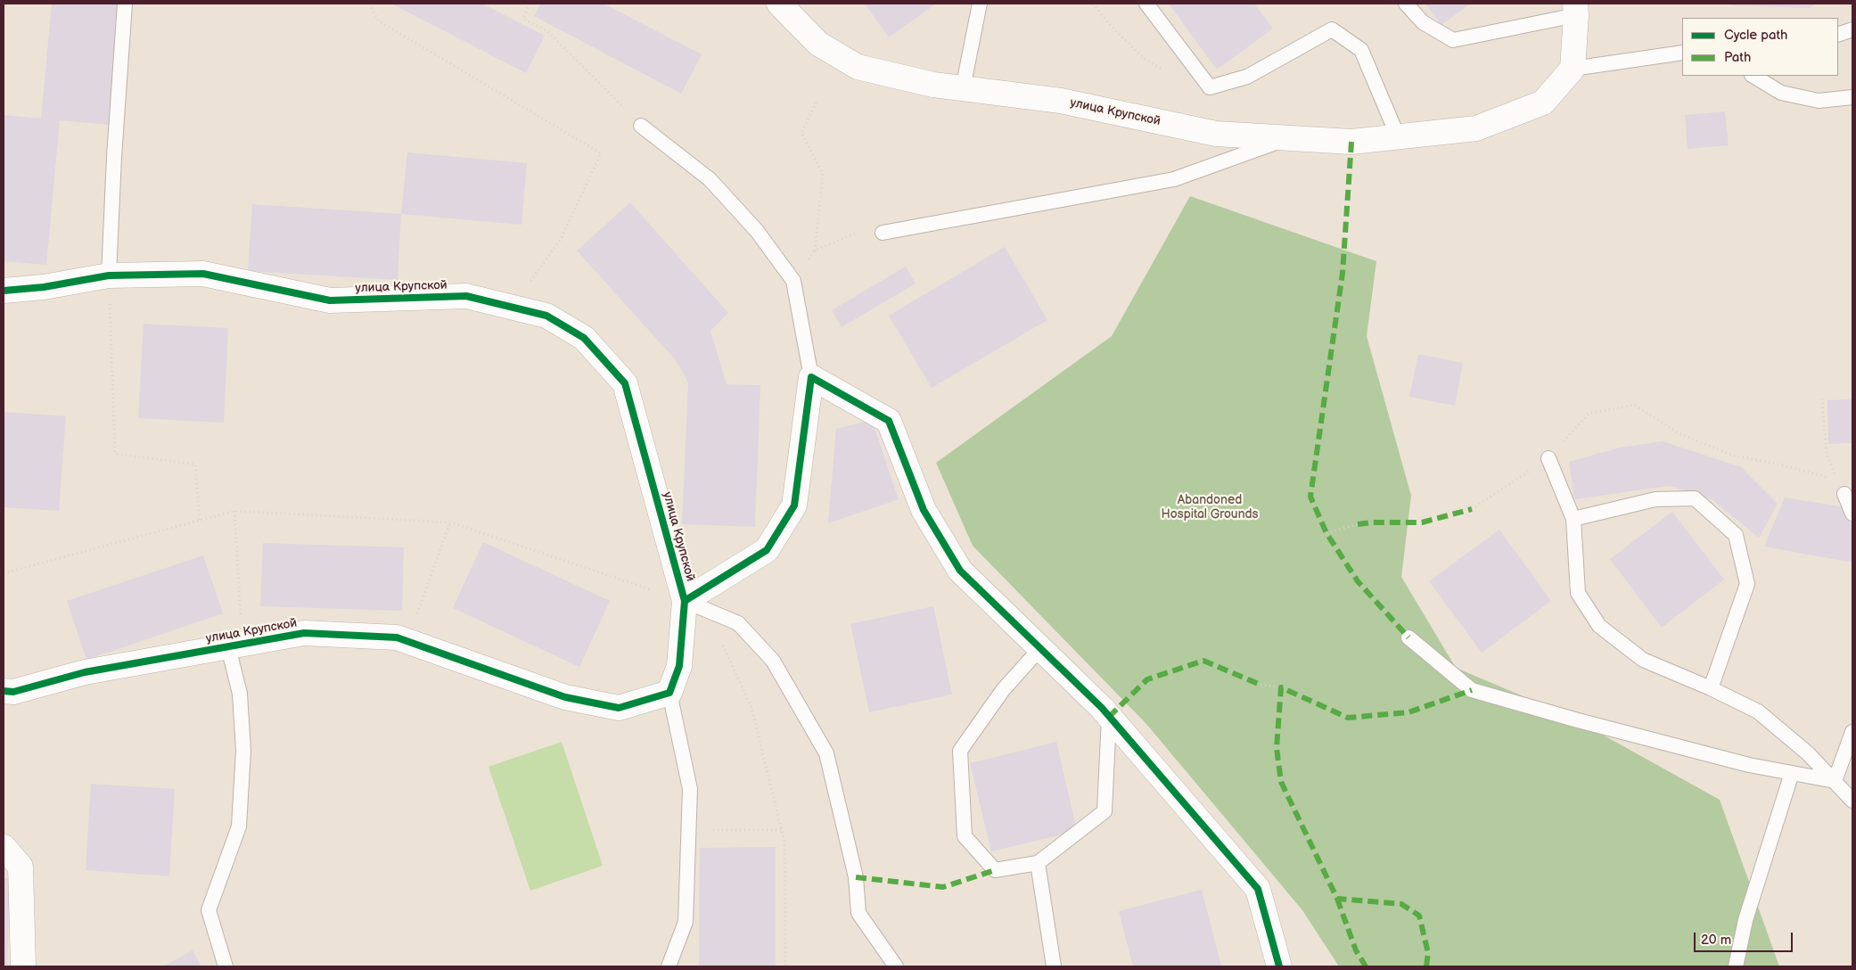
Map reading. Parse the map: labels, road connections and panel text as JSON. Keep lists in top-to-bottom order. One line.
{"streets":{"street":["улица Крупской"]},"parks":["Abandoned Hospital Grounds"],"legend":["Cycle path","Path"],"scale_bar":"20 m"}
